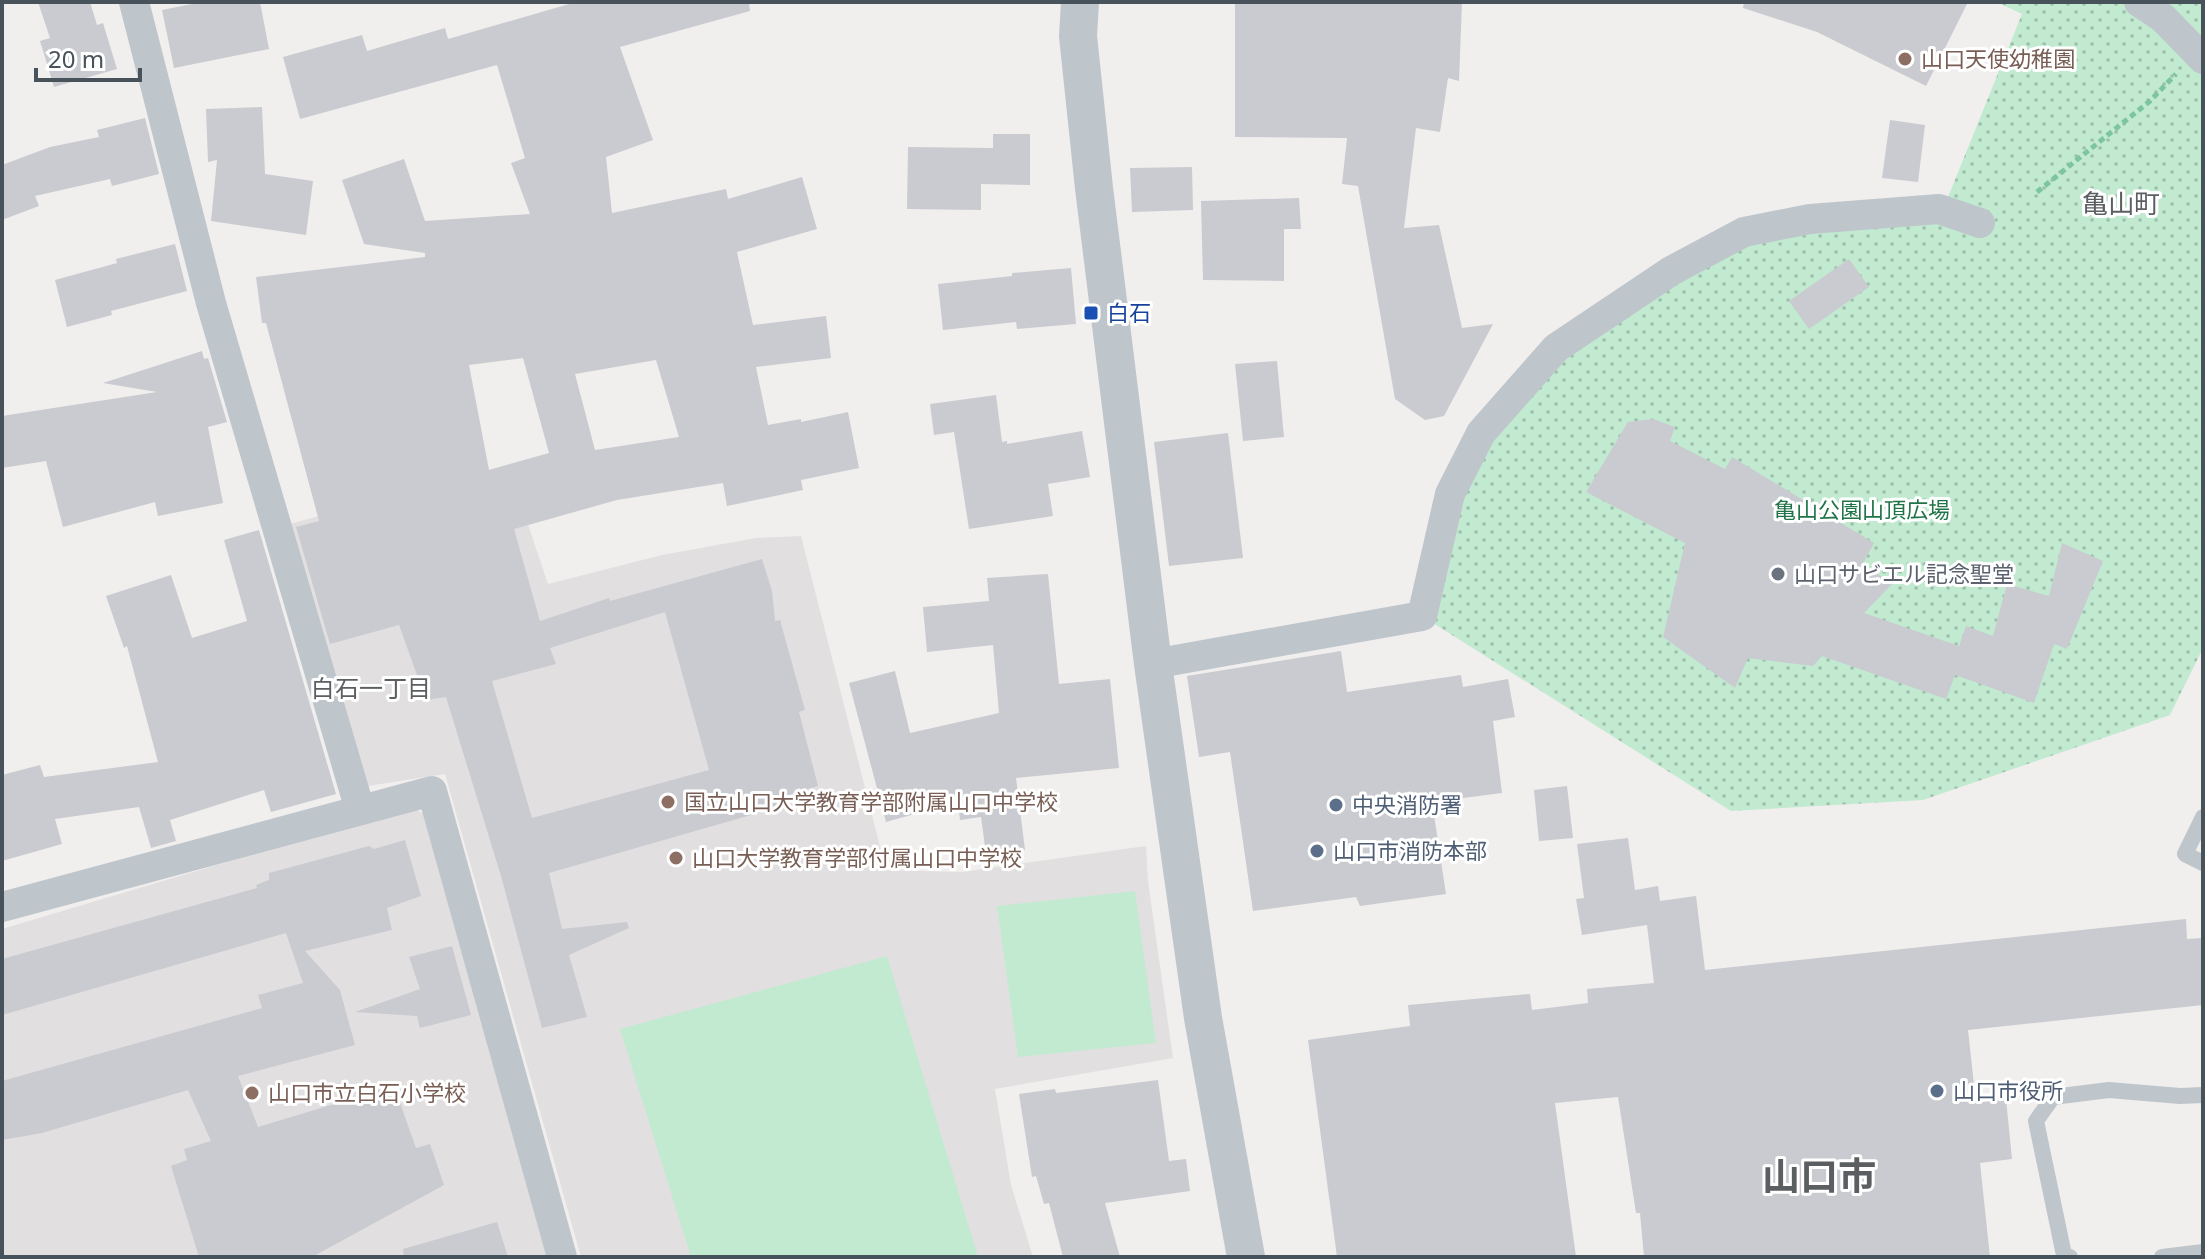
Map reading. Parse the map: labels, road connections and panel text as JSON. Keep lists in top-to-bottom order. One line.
{"districts":["亀山町","白石一丁目","山口市"],"parks":["亀山公園山頂広場"],"places":{"other":["山口天使幼稚園","山口サビエル記念聖堂","国立山口大学教育学部附属山口中学校","中央消防署","山口市消防本部","山口大学教育学部付属山口中学校","山口市役所","山口市立白石小学校"],"transit":["白石"]},"scale_bar":"20 m"}
